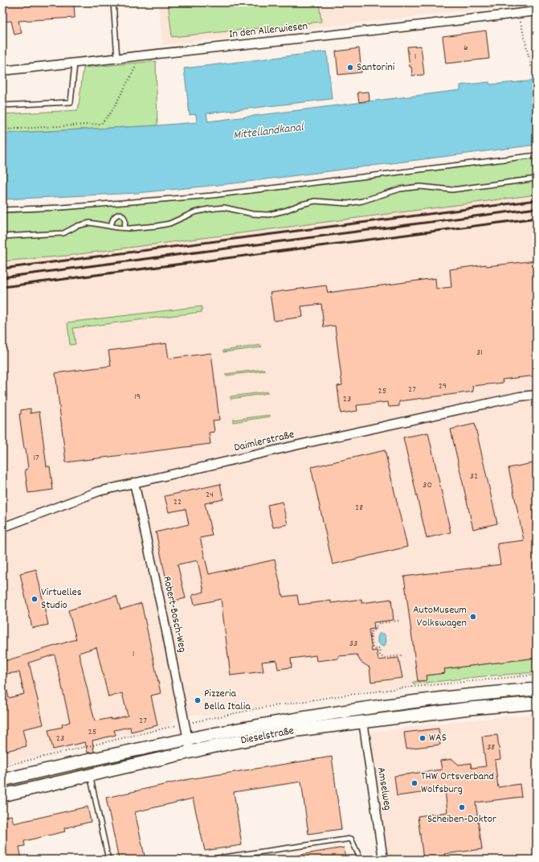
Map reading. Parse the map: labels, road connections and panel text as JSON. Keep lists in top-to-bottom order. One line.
{"streets":{"main road":["Dieselstraße"],"street":["In den Allerwiesen","Daimlerstraße","Robert-Bosch-Weg","Amselweg"]},"crossings":[["Daimlerstraße","Robert-Bosch-Weg"],["Robert-Bosch-Weg","Dieselstraße"],["Dieselstraße","Amselweg"]],"water":["Mittellandkanal"],"places":["Santorini","Virtuelles Studio","AutoMuseum Volkswagen","Pizzeria Bella Italia","WAS","THW Ortsverband Wolfsburg","Scheiben-Doktor"],"house_numbers":["6","1","31","29","27","25","19","23","17","32","30","24","22","28","33","1","27","25","23","38"]}
